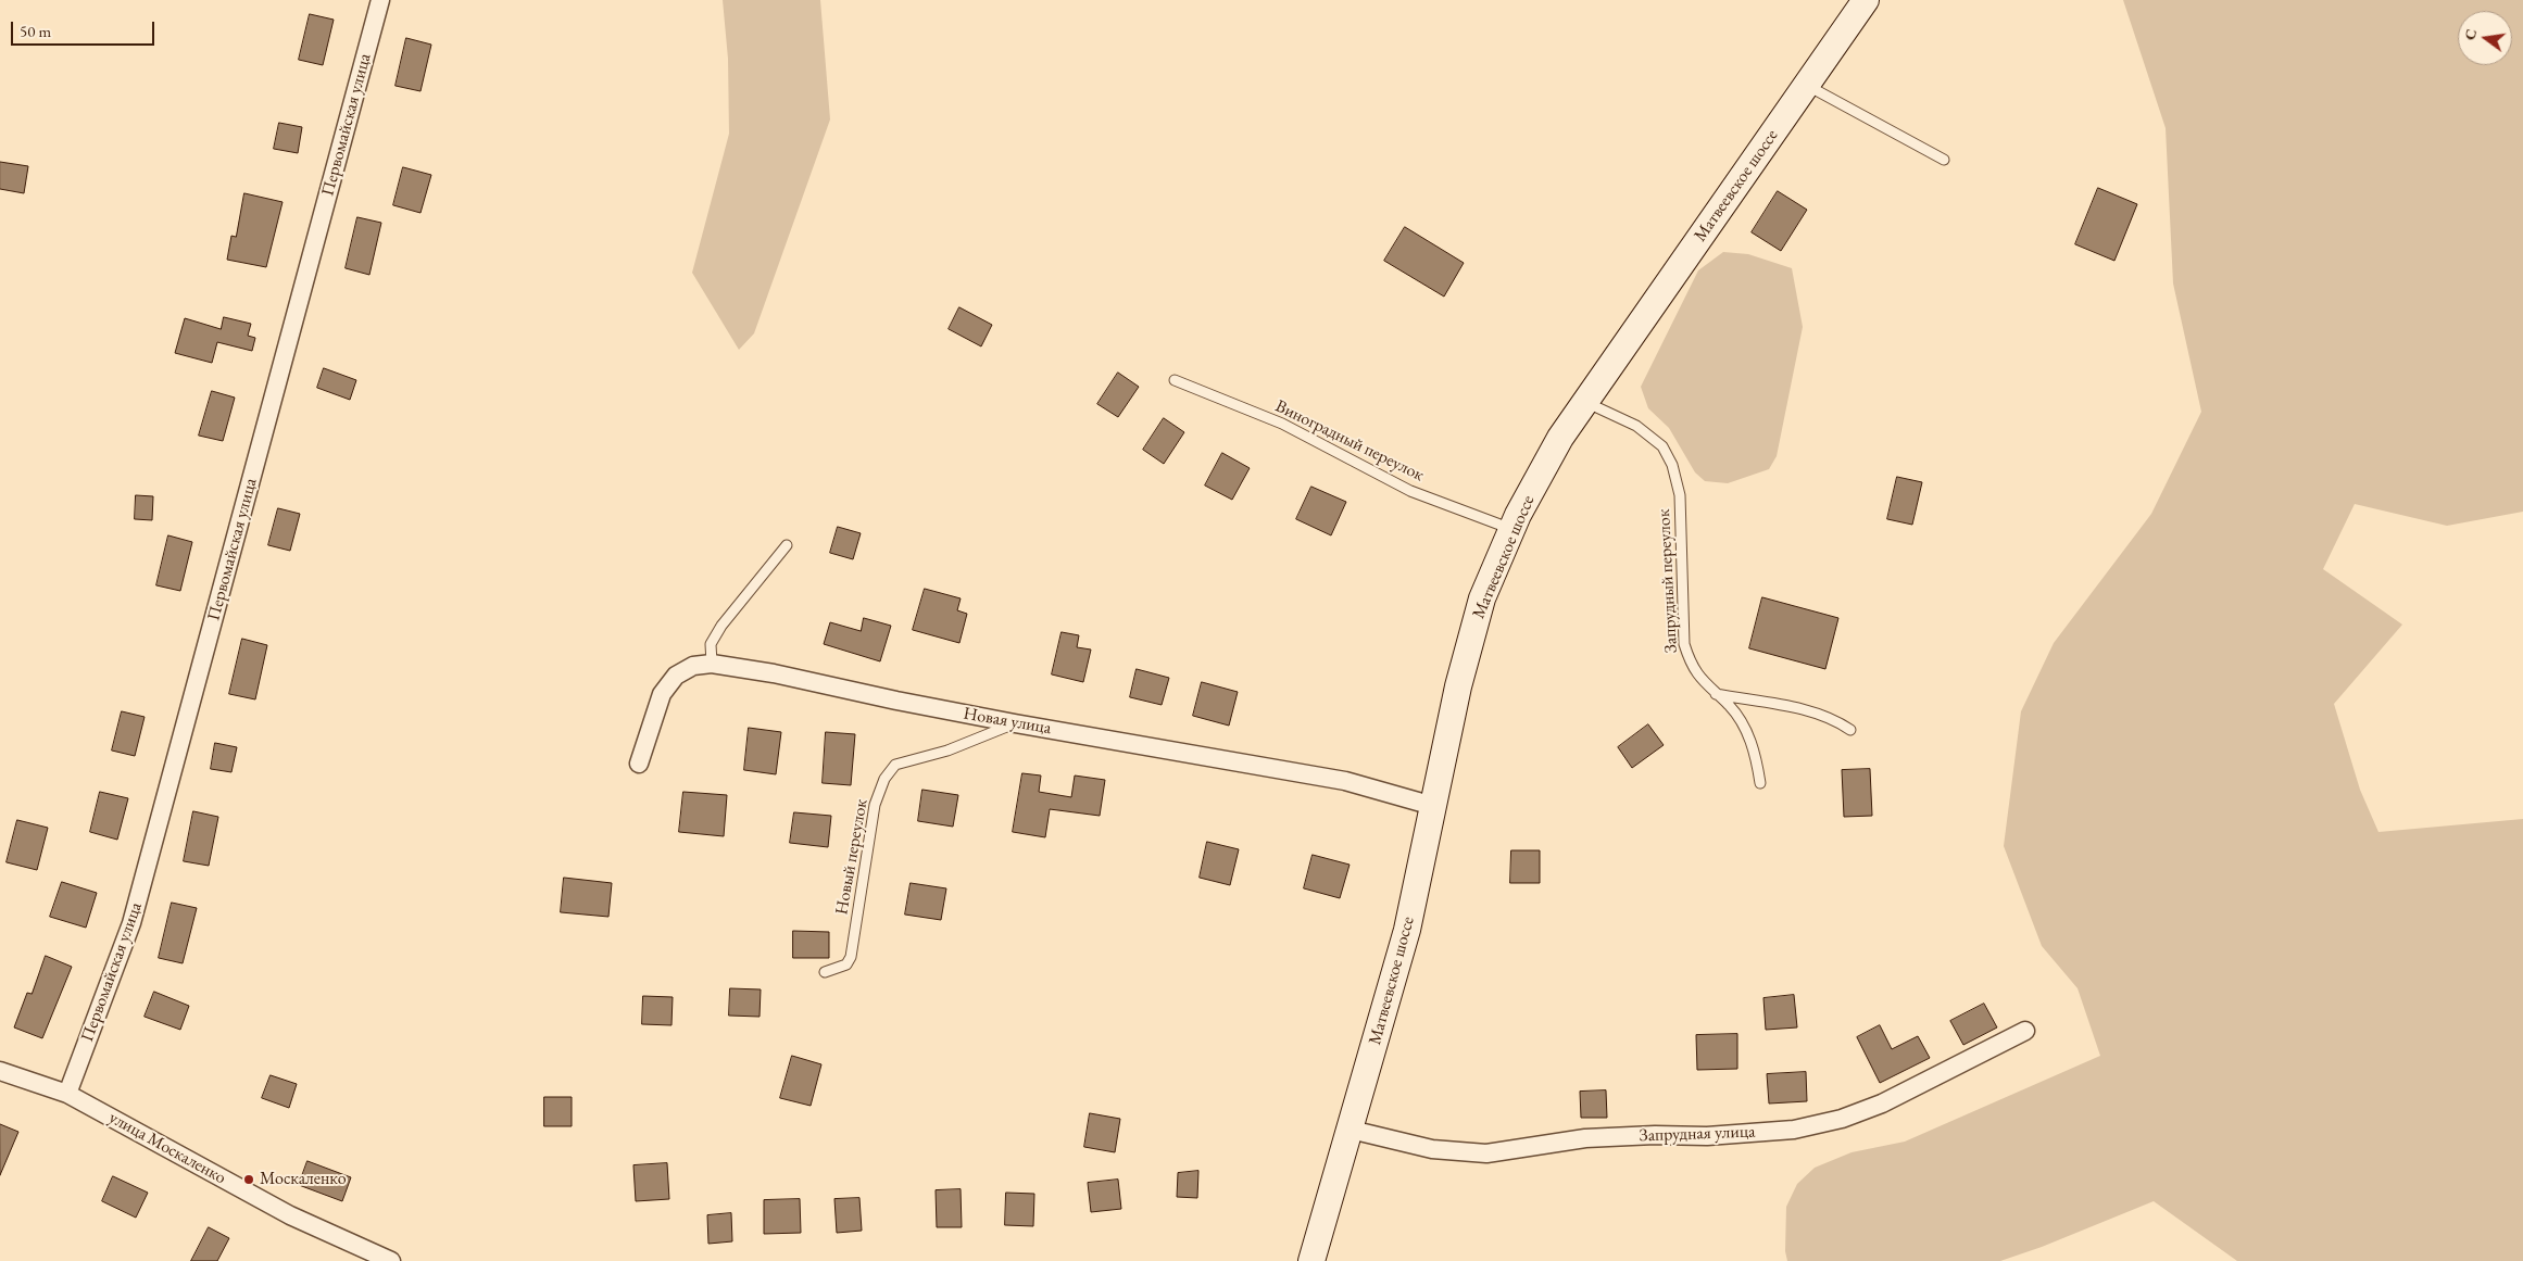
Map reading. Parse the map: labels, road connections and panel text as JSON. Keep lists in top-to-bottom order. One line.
{"streets":{"main road":["Матвеевское шоссе"],"street":["Первомайская улица","Новая улица","Запрудная улица","улица Москаленко"],"lane":["Виноградный переулок","Запрудный переулок","Новый переулок"]},"crossings":[["Первомайская улица","улица Москаленко"],["Матвеевское шоссе","Виноградный переулок"],["Матвеевское шоссе","Запрудный переулок"],["Матвеевское шоссе","Новая улица"],["Матвеевское шоссе","Запрудная улица"],["Новая улица","Новый переулок"]],"places":["Москаленко"],"scale_bar":"50 m","north":"left"}
